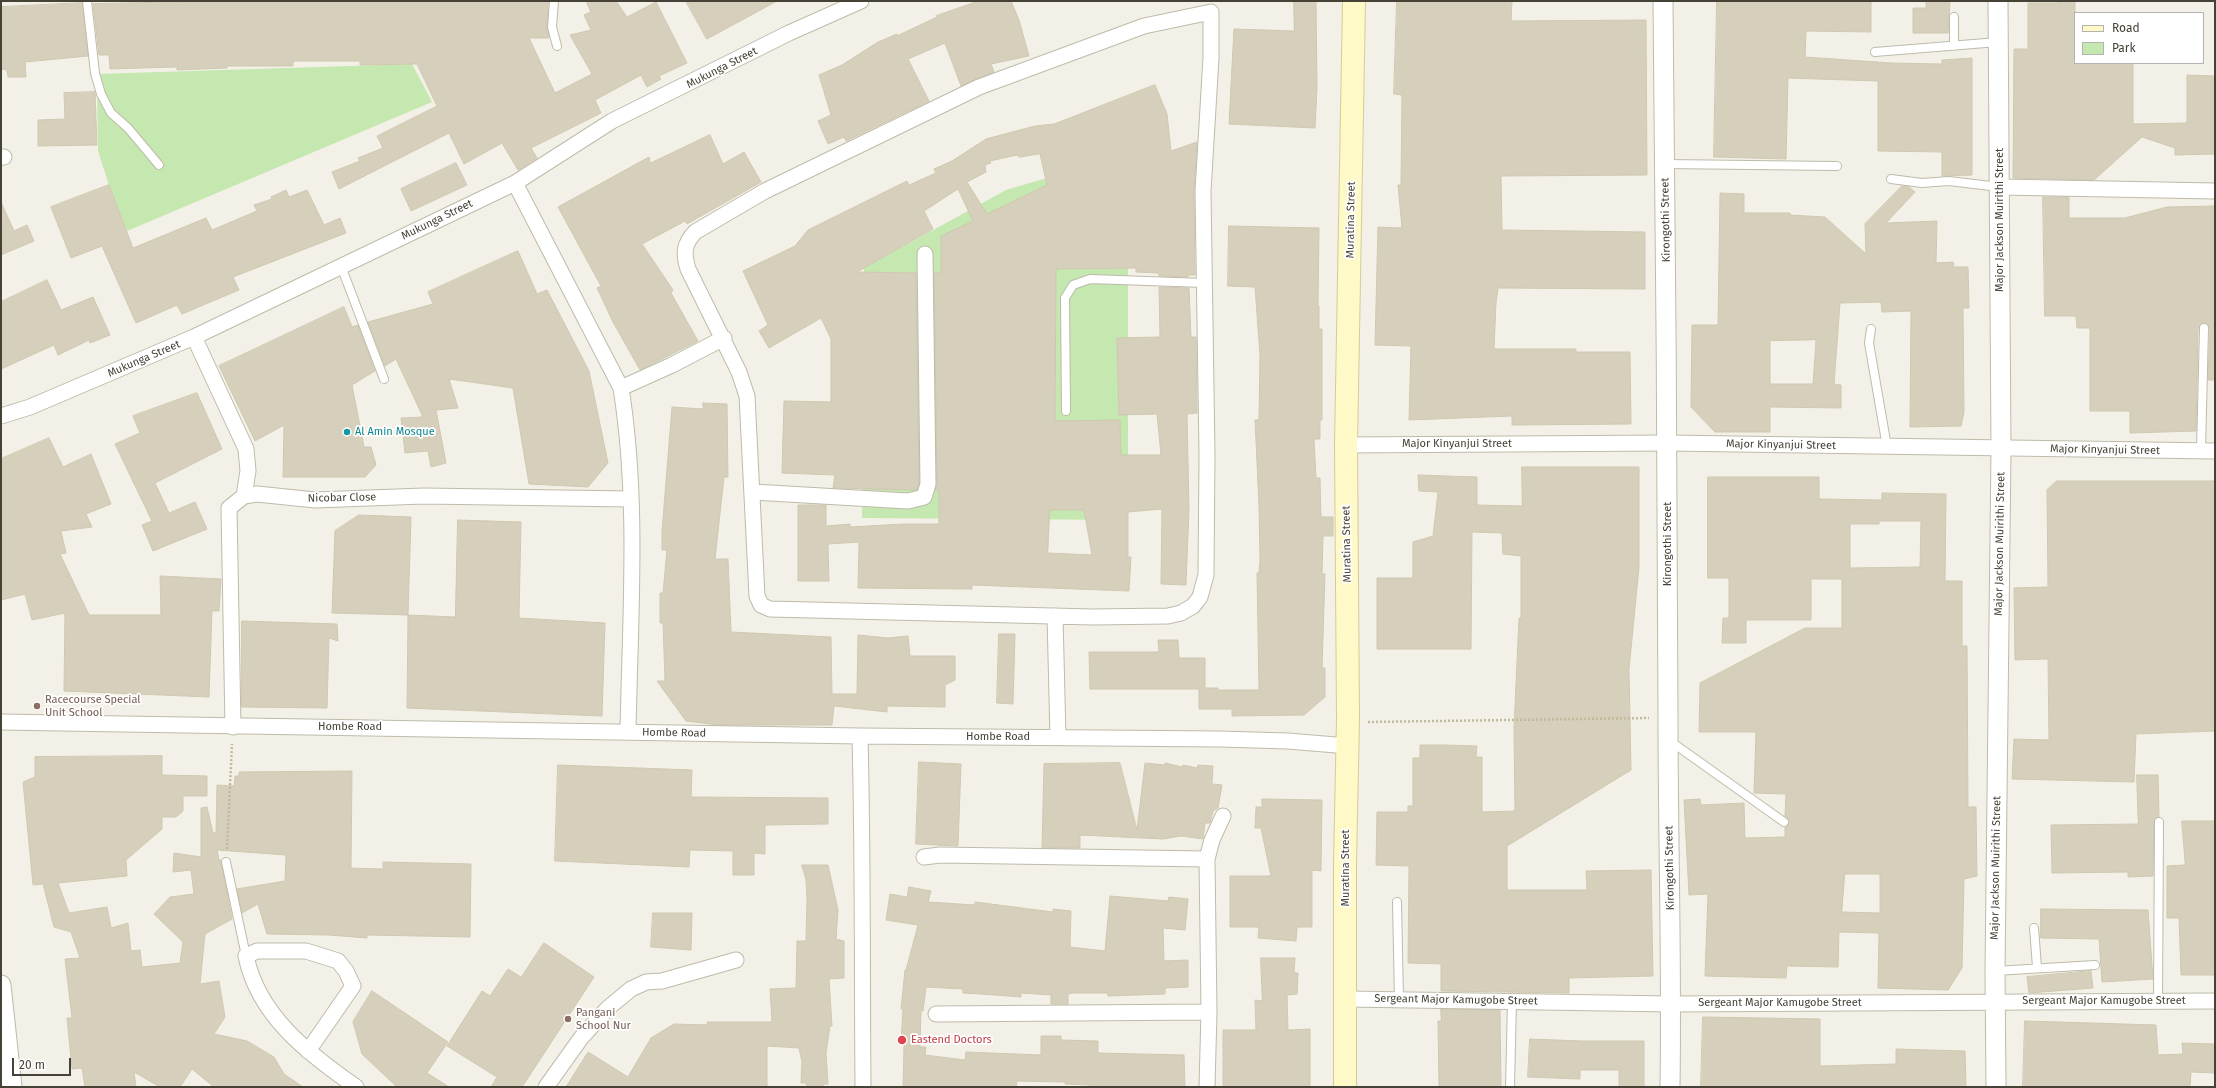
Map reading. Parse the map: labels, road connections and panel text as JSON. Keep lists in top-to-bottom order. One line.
{"streets":{"main road":["Muratina Street"],"street":["Mukunga Street","Kirongothi Street","Major Jackson Muirithi Street","Major Kinyanjui Street","Nicobar Close","Hombe Road","Sergeant Major Kamugobe Street"]},"crossings":[["Muratina Street","Major Kinyanjui Street"],["Muratina Street","Hombe Road"],["Muratina Street","Sergeant Major Kamugobe Street"],["Kirongothi Street","Major Kinyanjui Street"],["Kirongothi Street","Sergeant Major Kamugobe Street"],["Major Jackson Muirithi Street","Major Kinyanjui Street"],["Major Jackson Muirithi Street","Sergeant Major Kamugobe Street"]],"places":["Al Amin Mosque","Racecourse Special Unit School","Pangani School Nur","Eastend Doctors"],"legend":["Road","Park"],"scale_bar":"20 m"}
